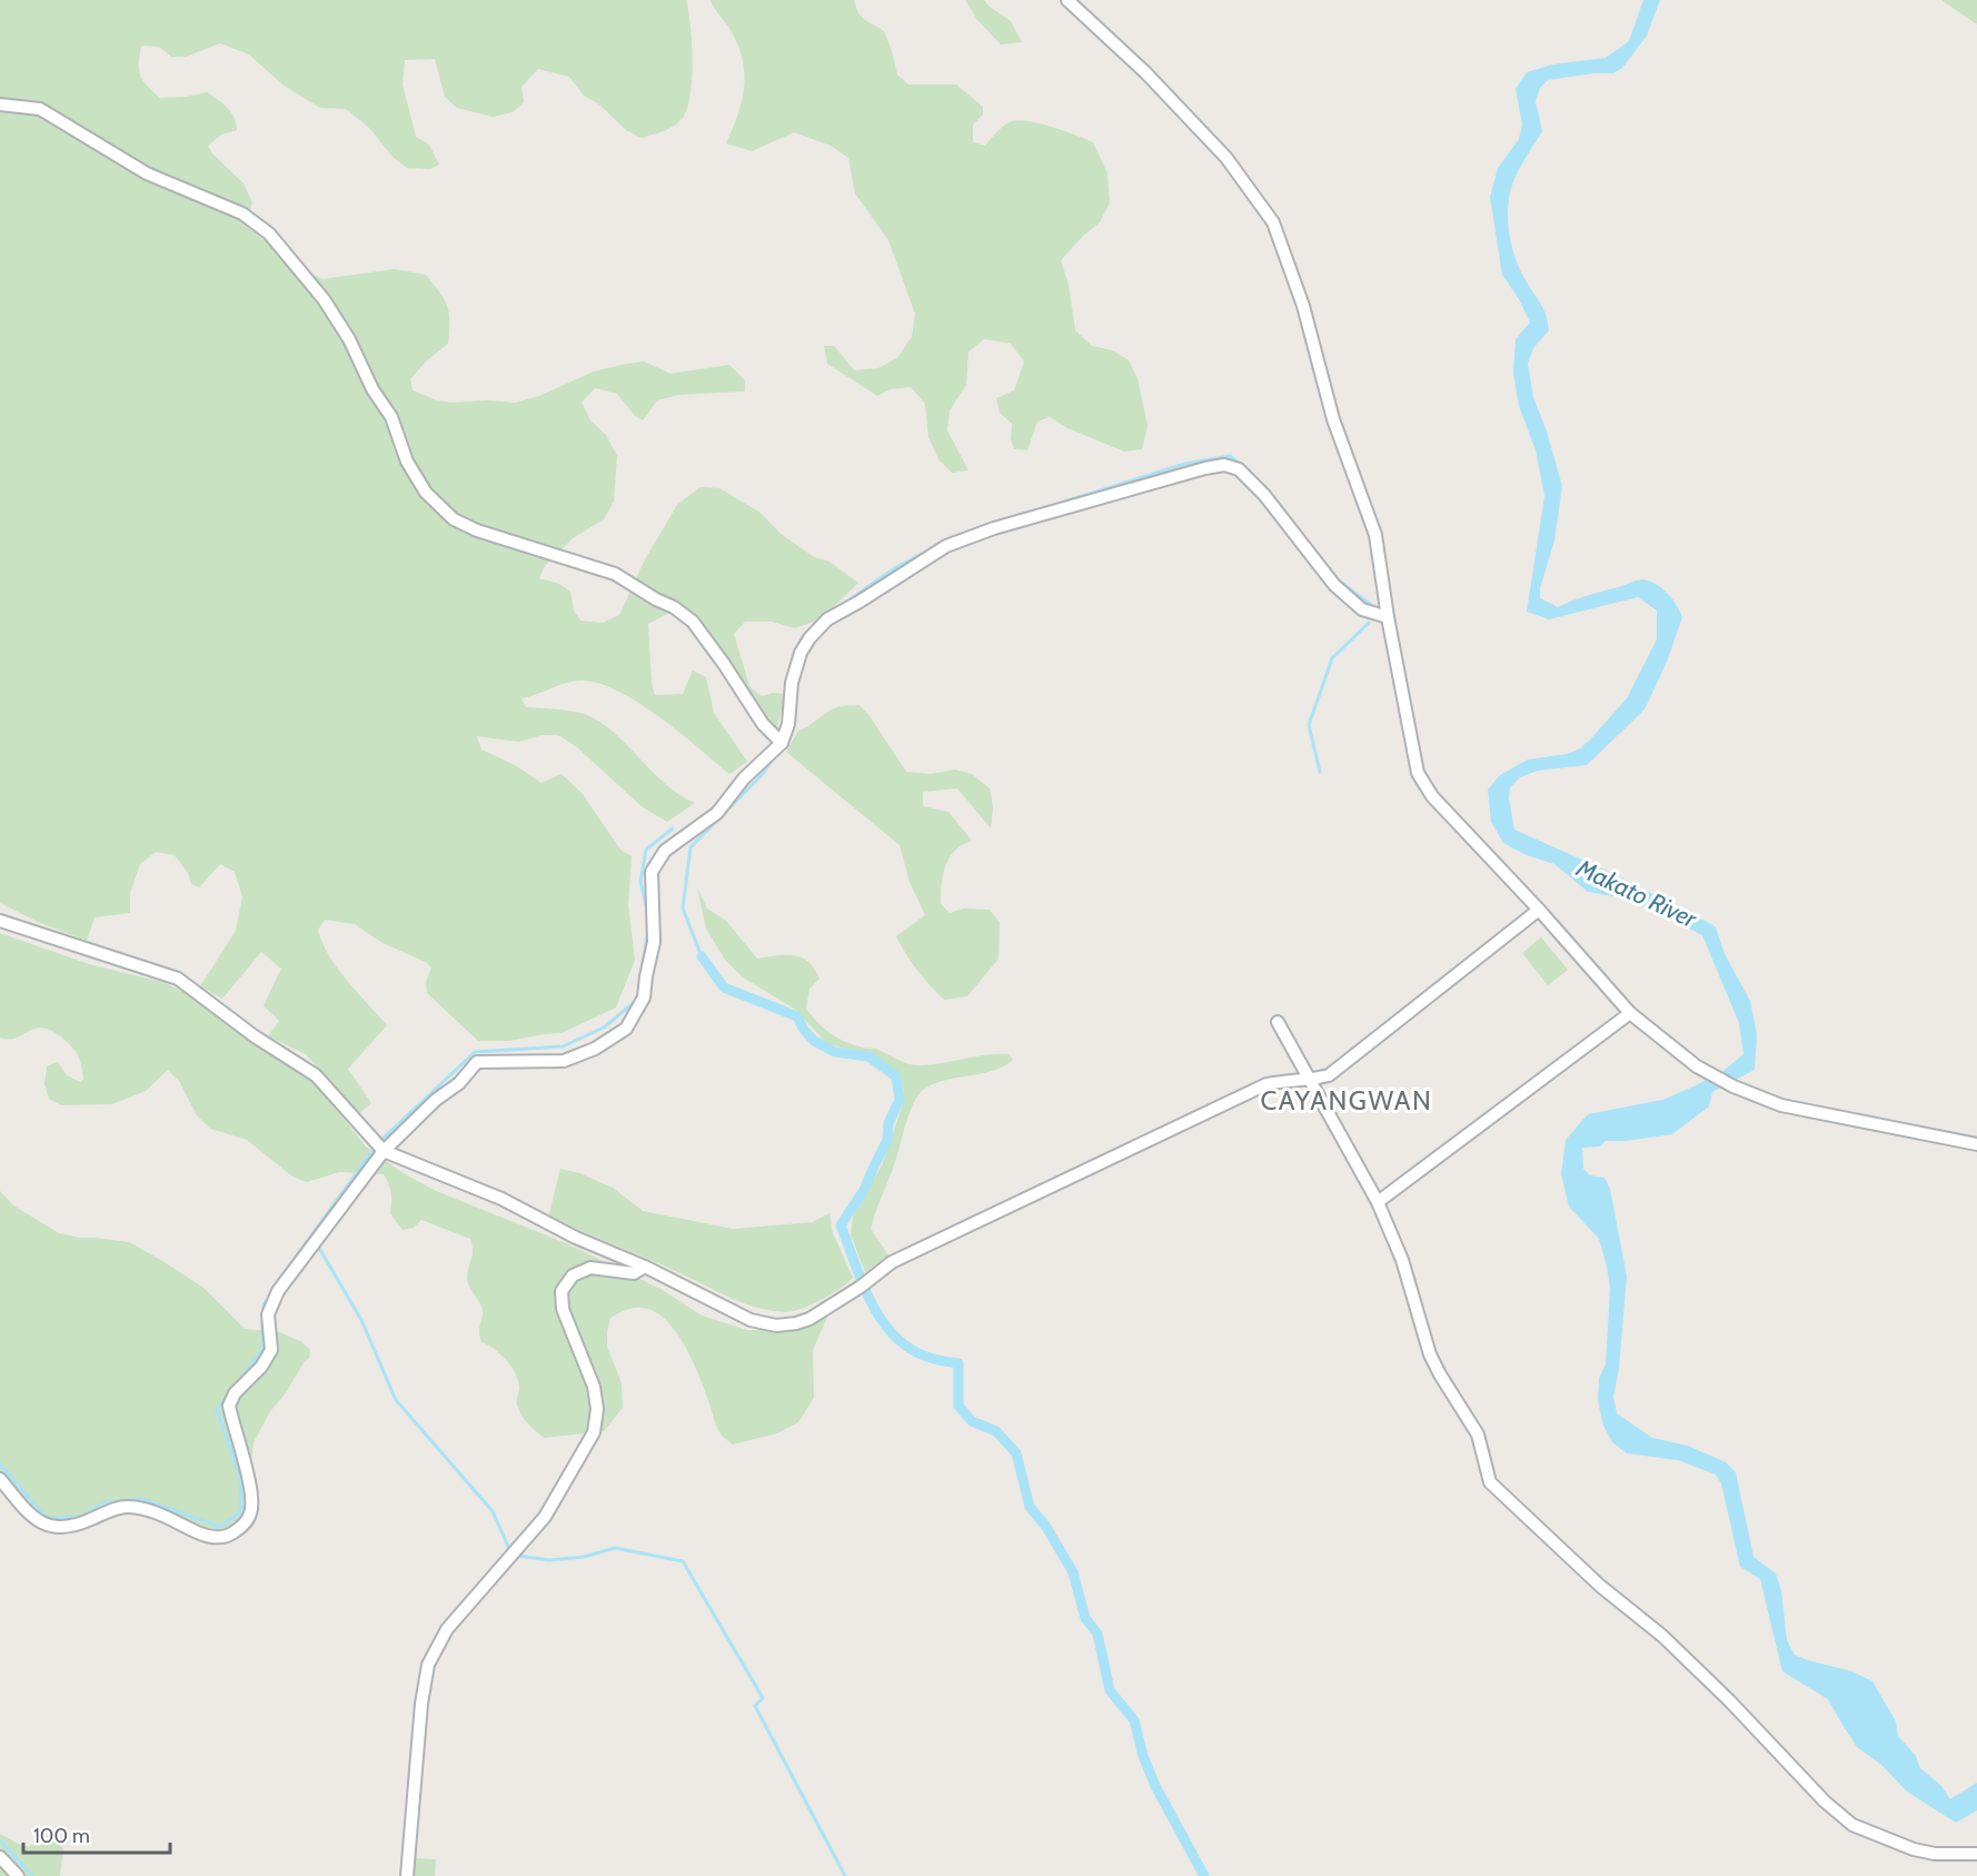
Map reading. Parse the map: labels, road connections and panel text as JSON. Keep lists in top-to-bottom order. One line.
{"districts":["CAYANGWAN"],"water":["Makato River"],"scale_bar":"100 m"}
